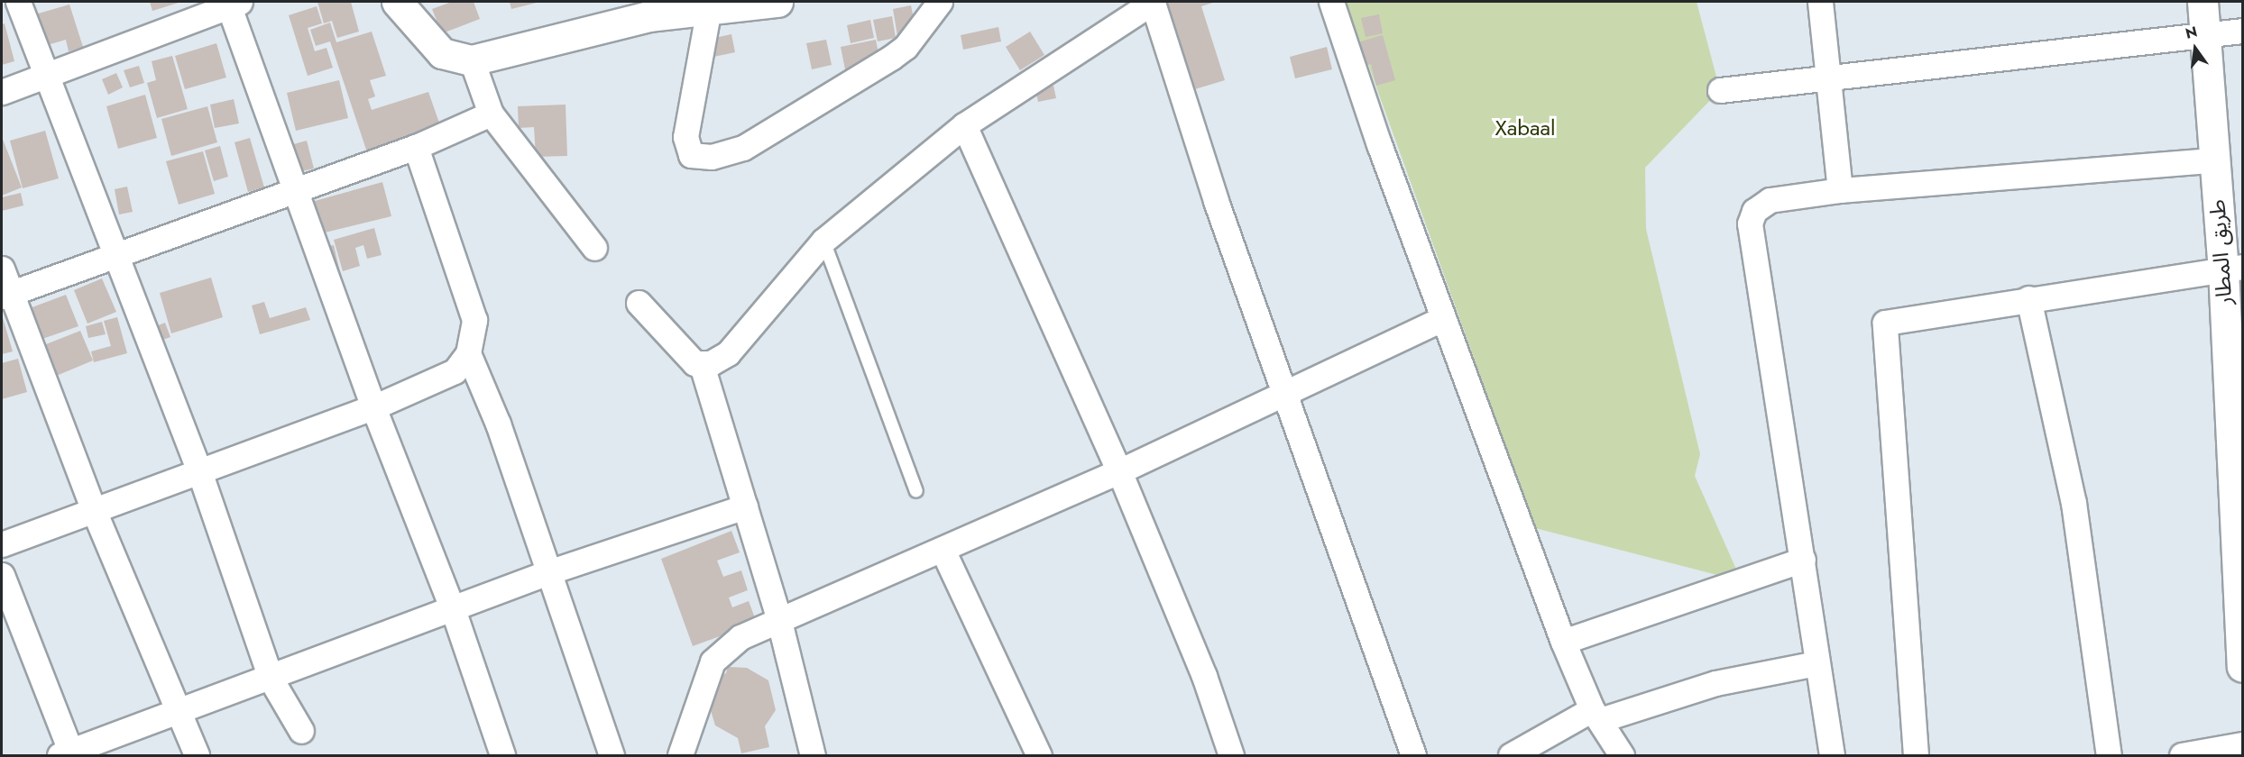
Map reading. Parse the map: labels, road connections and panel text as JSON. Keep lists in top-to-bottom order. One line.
{"streets":{"main road":["طريق المطار"]},"parks":["Xabaal"],"north":"top"}
